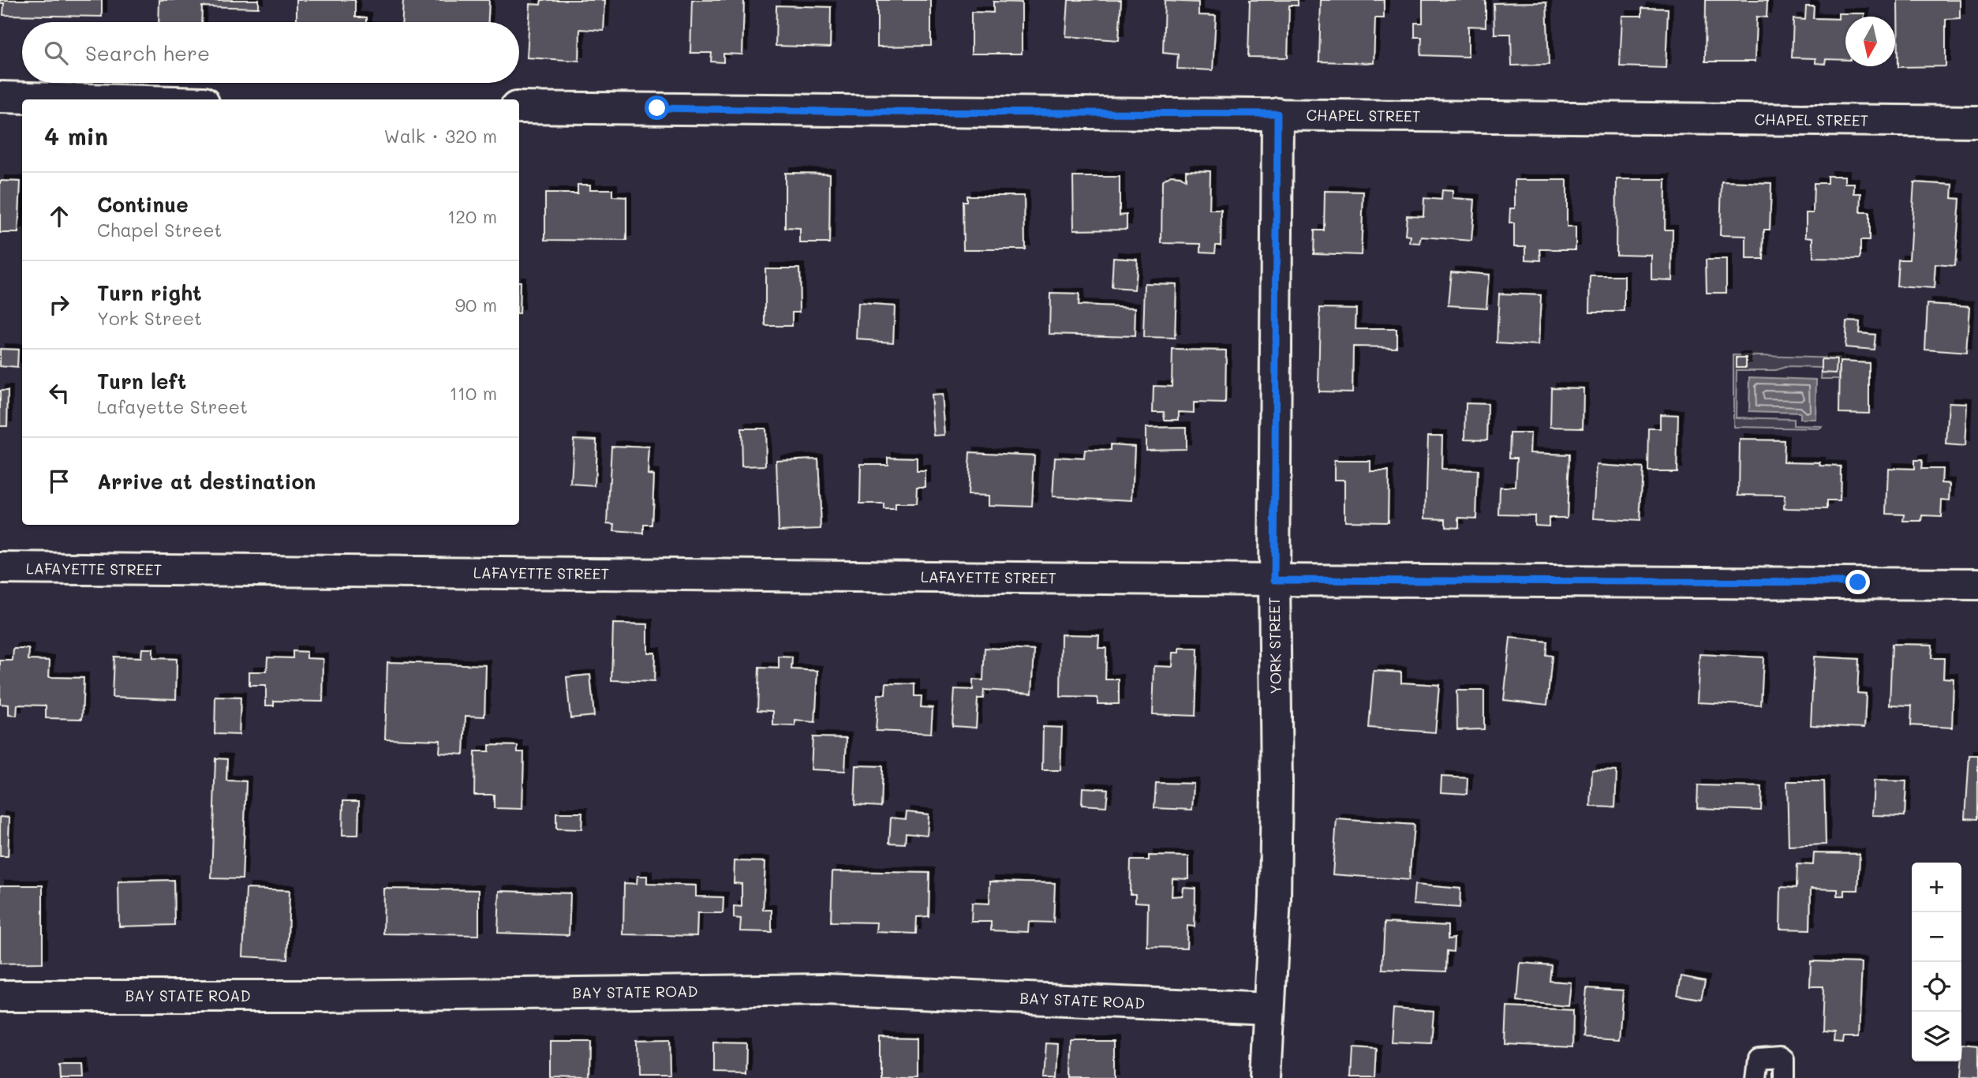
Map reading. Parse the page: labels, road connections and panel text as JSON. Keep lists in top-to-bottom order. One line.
{"streets":{"street":["CHAPEL STREET","LAFAYETTE STREET","YORK STREET","BAY STATE ROAD"]},"crossings":[["CHAPEL STREET","YORK STREET"],["LAFAYETTE STREET","YORK STREET"],["YORK STREET","BAY STATE ROAD"]],"north":"bottom","page":{"search":"Search here","heading":["4 min","Walk · 320 m"],"list":[["Continue","Chapel Street","120 m"],["Turn right","York Street","90 m"],["Turn left","Lafayette Street","110 m"],"Arrive at destination"],"map_buttons":["+","−"]}}
